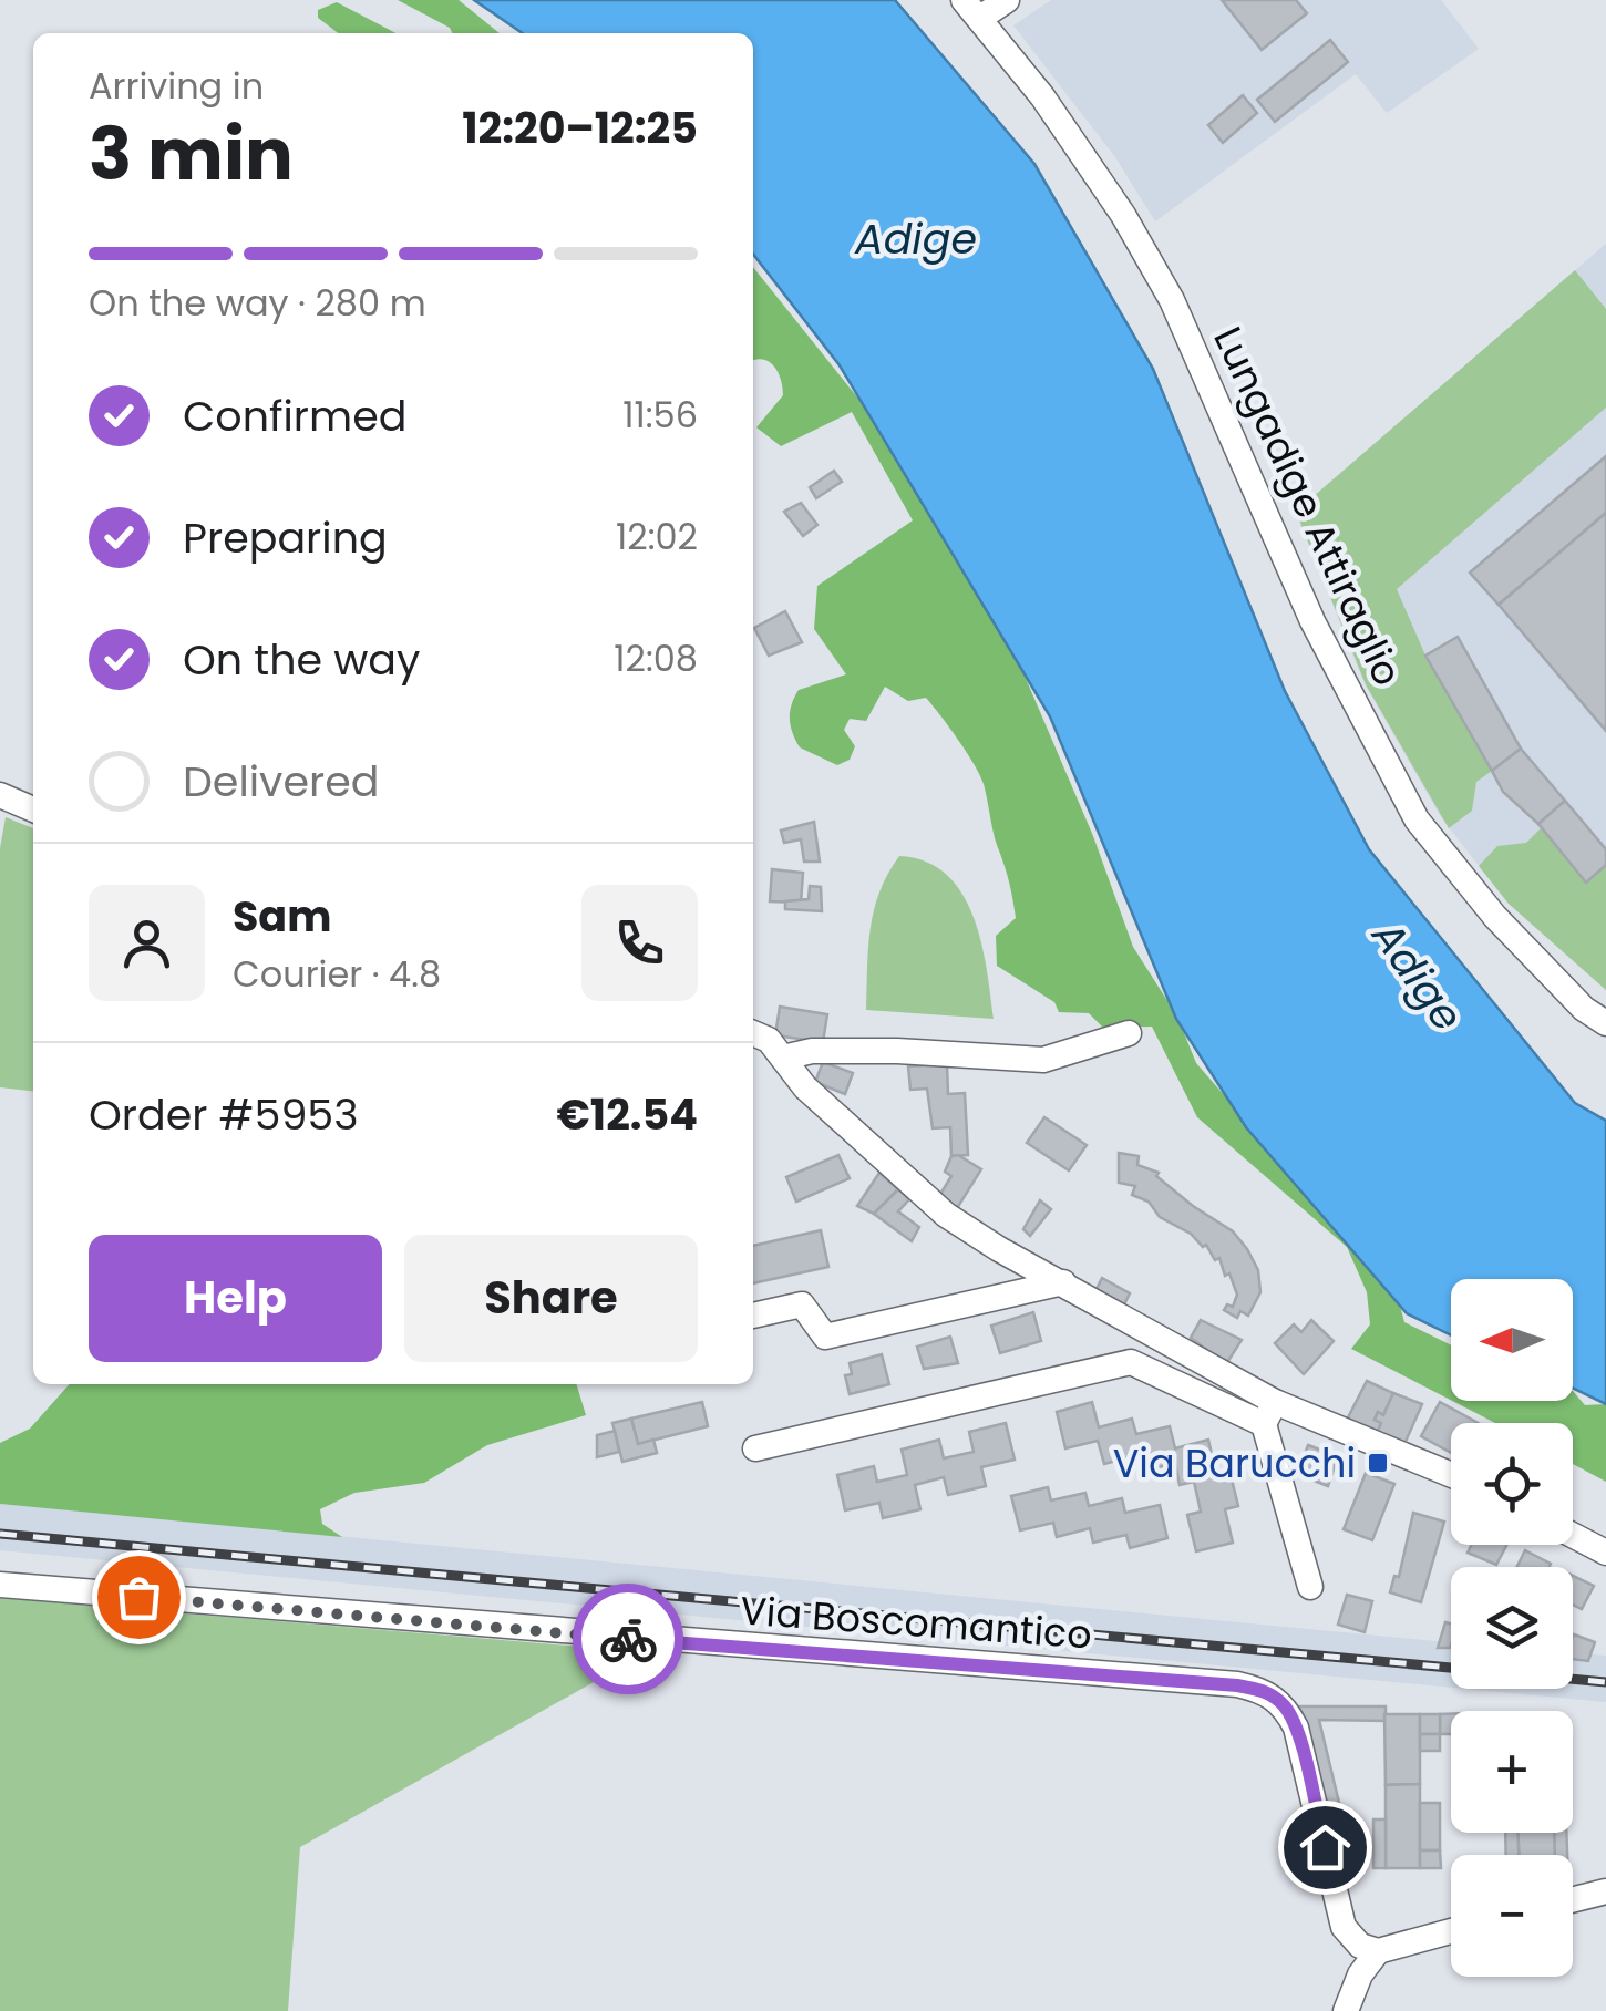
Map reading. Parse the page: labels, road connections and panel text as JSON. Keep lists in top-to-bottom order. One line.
{"streets":{"street":["Lungadige Attiraglio","Via Boscomantico"]},"water":["Adige"],"places":{"transit":["Via Barucchi"]},"north":"left","page":{"heading":["3 min","Arriving in","12:20–12:25"],"panel":["Sam","Courier · 4.8","Order #5953","€12.54"],"bar":"On the way · 280 m","list":[["Confirmed","11:56"],["Preparing","12:02"],["On the way","12:08"],"Delivered"],"buttons":["Help","Share"],"map_buttons":["+","−"]}}
